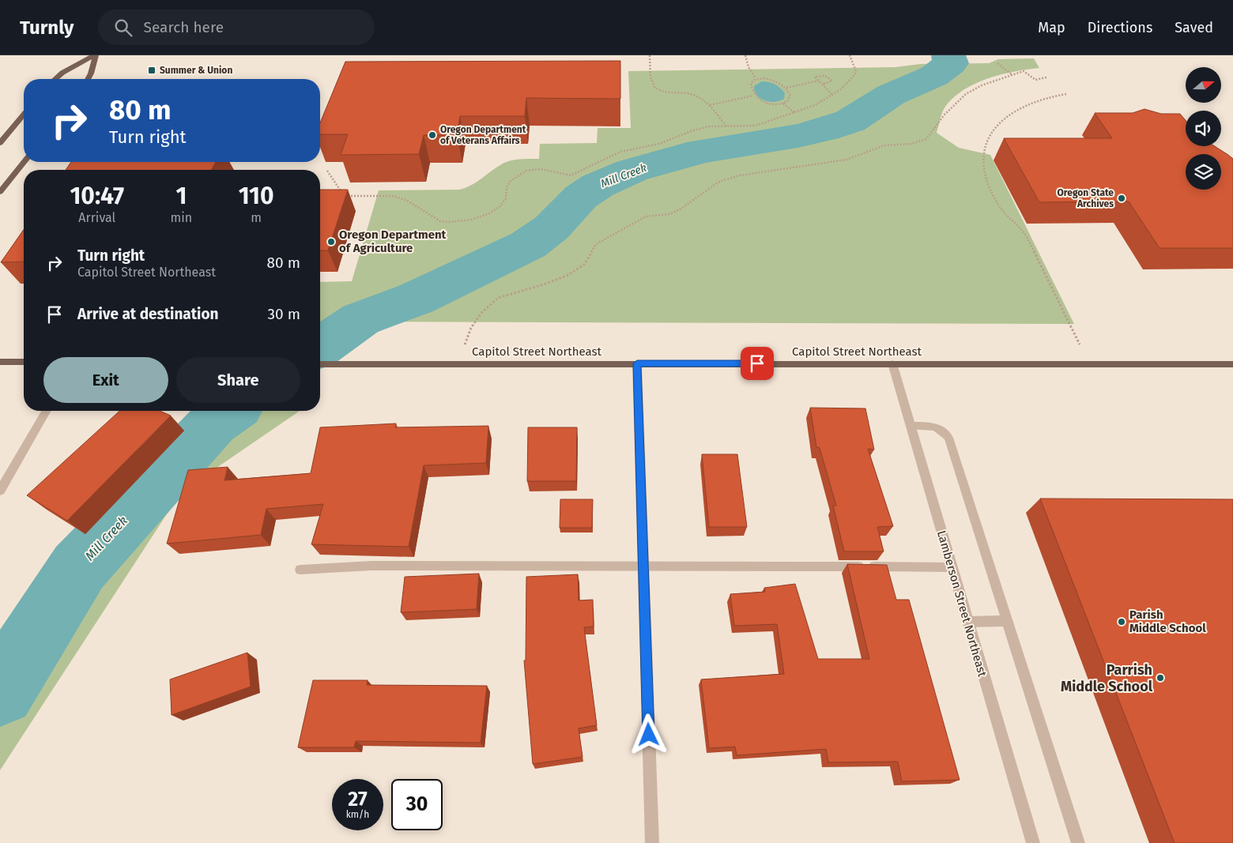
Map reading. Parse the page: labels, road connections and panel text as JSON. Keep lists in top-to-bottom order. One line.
{"streets":{"main road":["Capitol Street Northeast"],"street":["Lamberson Street Northeast"]},"crossings":[["Capitol Street Northeast","Lamberson Street Northeast"]],"water":["Mill Creek"],"places":{"transit":["Summer & Union"],"other":["Oregon Department of Veterans Affairs","Oregon State Archives","Oregon Department of Agriculture","Parish Middle School","Parrish Middle School"]},"north":"right","page":{"header":"Turnly","search":"Search here","nav":["Map","Directions","Saved"],"turn":["80 m","Turn right"],"eta":["10:47","Arrival","1","min","110","m"],"list":[{"name":"Turn right","note":"Capitol Street Northeast","value":"80 m"},{"name":"Arrive at destination","value":"30 m"}],"buttons":["Exit","Share"],"speed":"27 km/h","limit":"30"}}
